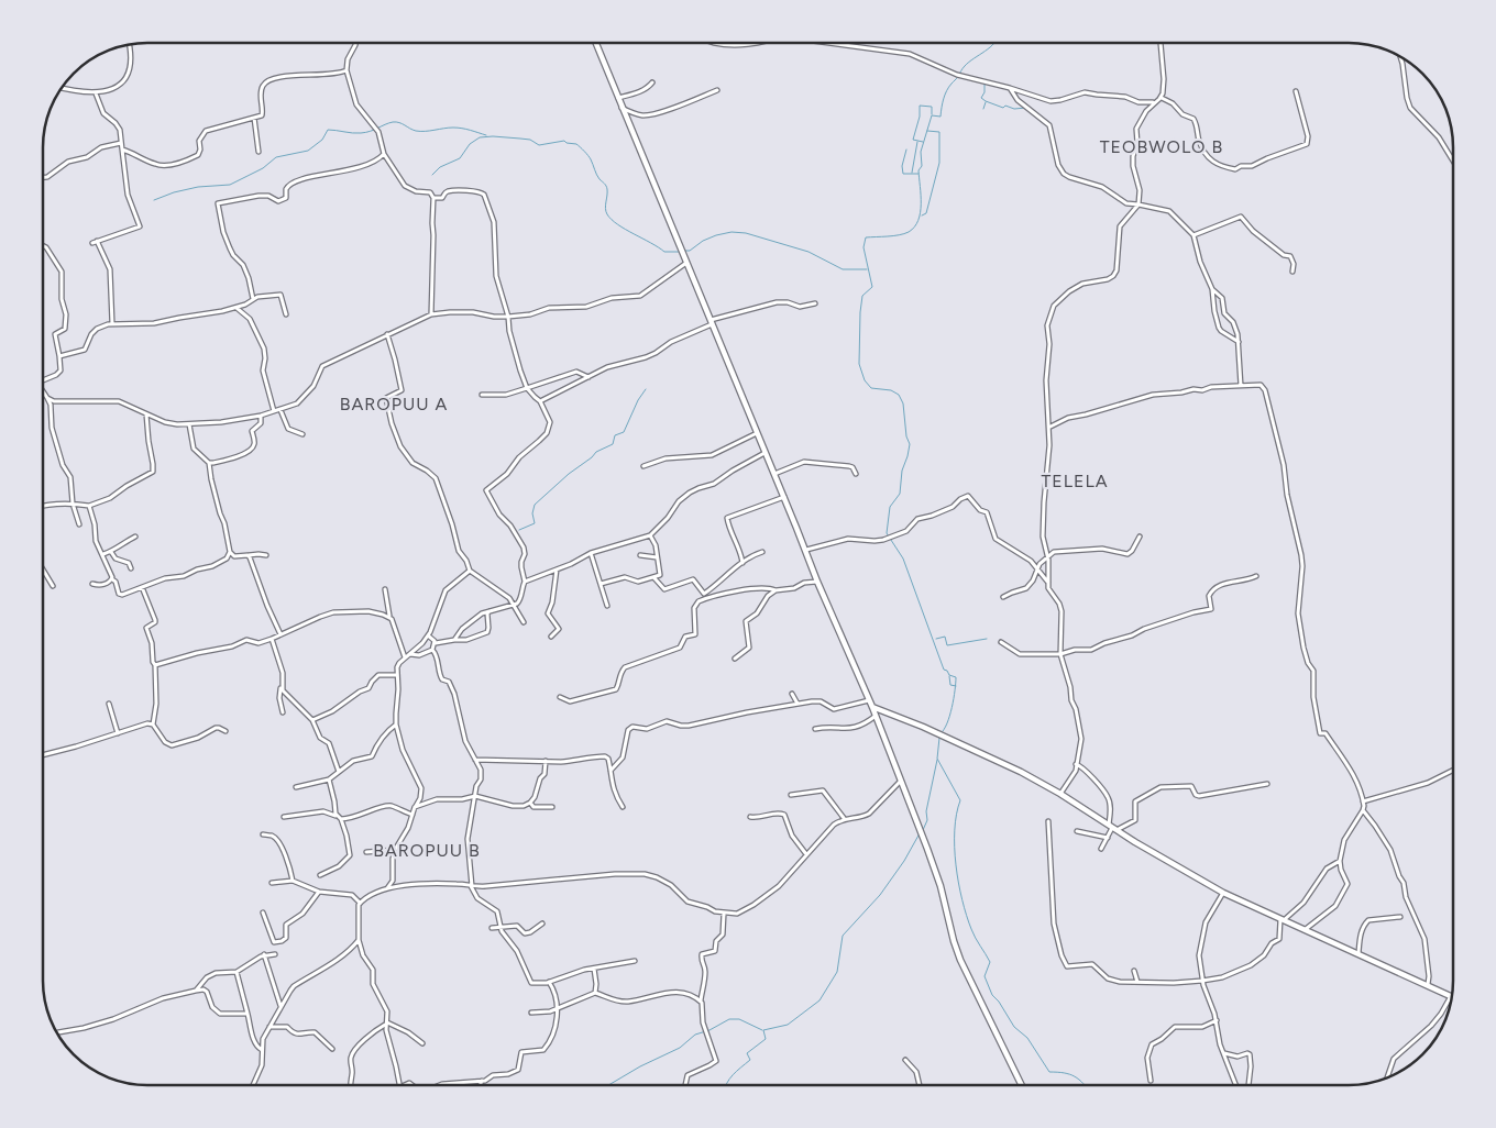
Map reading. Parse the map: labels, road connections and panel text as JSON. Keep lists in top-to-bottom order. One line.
{"districts":["TEOBWOLO B","BAROPUU A","TELELA","BAROPUU B"]}
